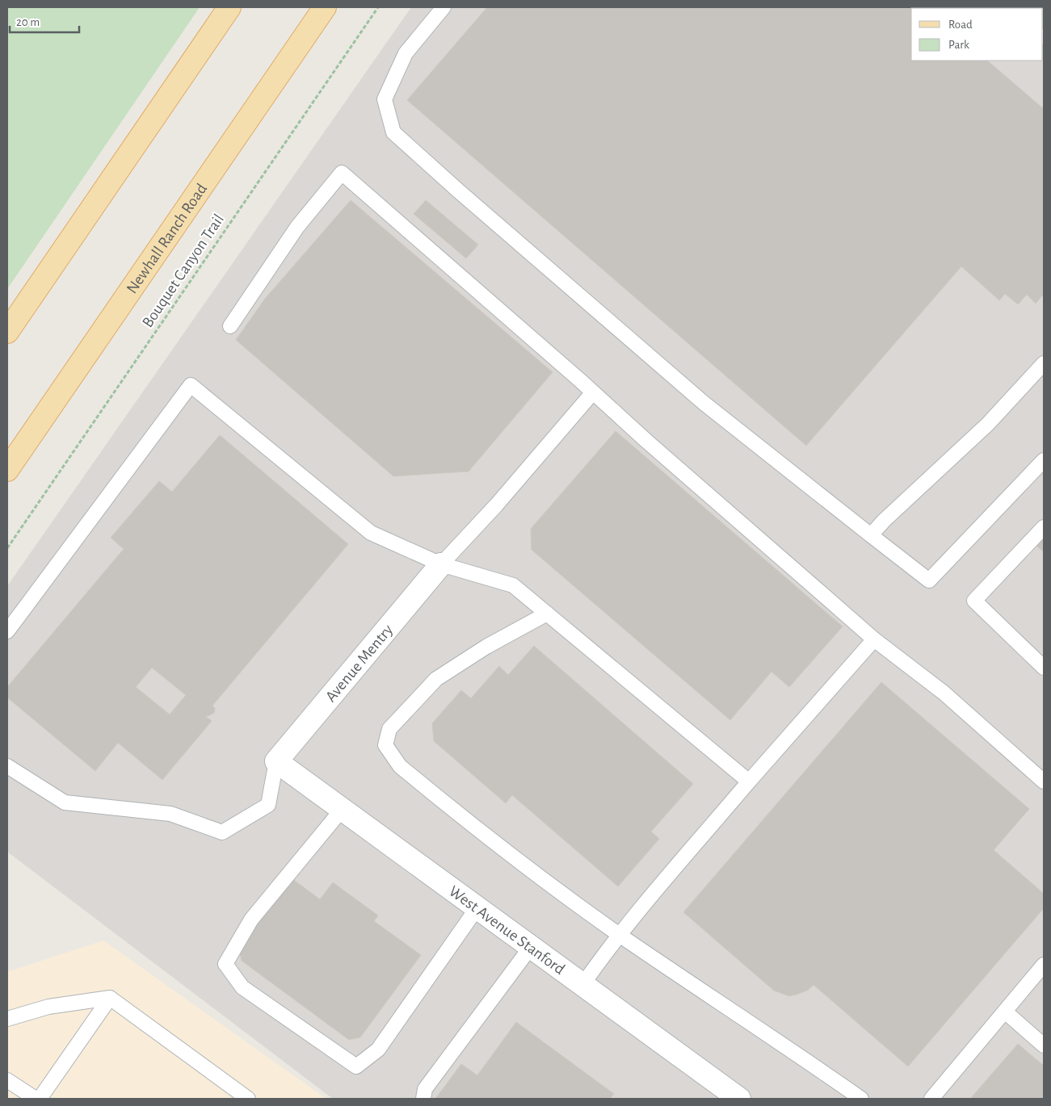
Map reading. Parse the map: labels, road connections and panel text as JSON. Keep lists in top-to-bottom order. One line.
{"streets":{"main road":["Newhall Ranch Road"],"street":["Avenue Mentry","West Avenue Stanford"],"path":["Bouquet Canyon Trail"]},"crossings":[["Avenue Mentry","West Avenue Stanford"]],"legend":["Road","Park"],"scale_bar":"20 m"}
